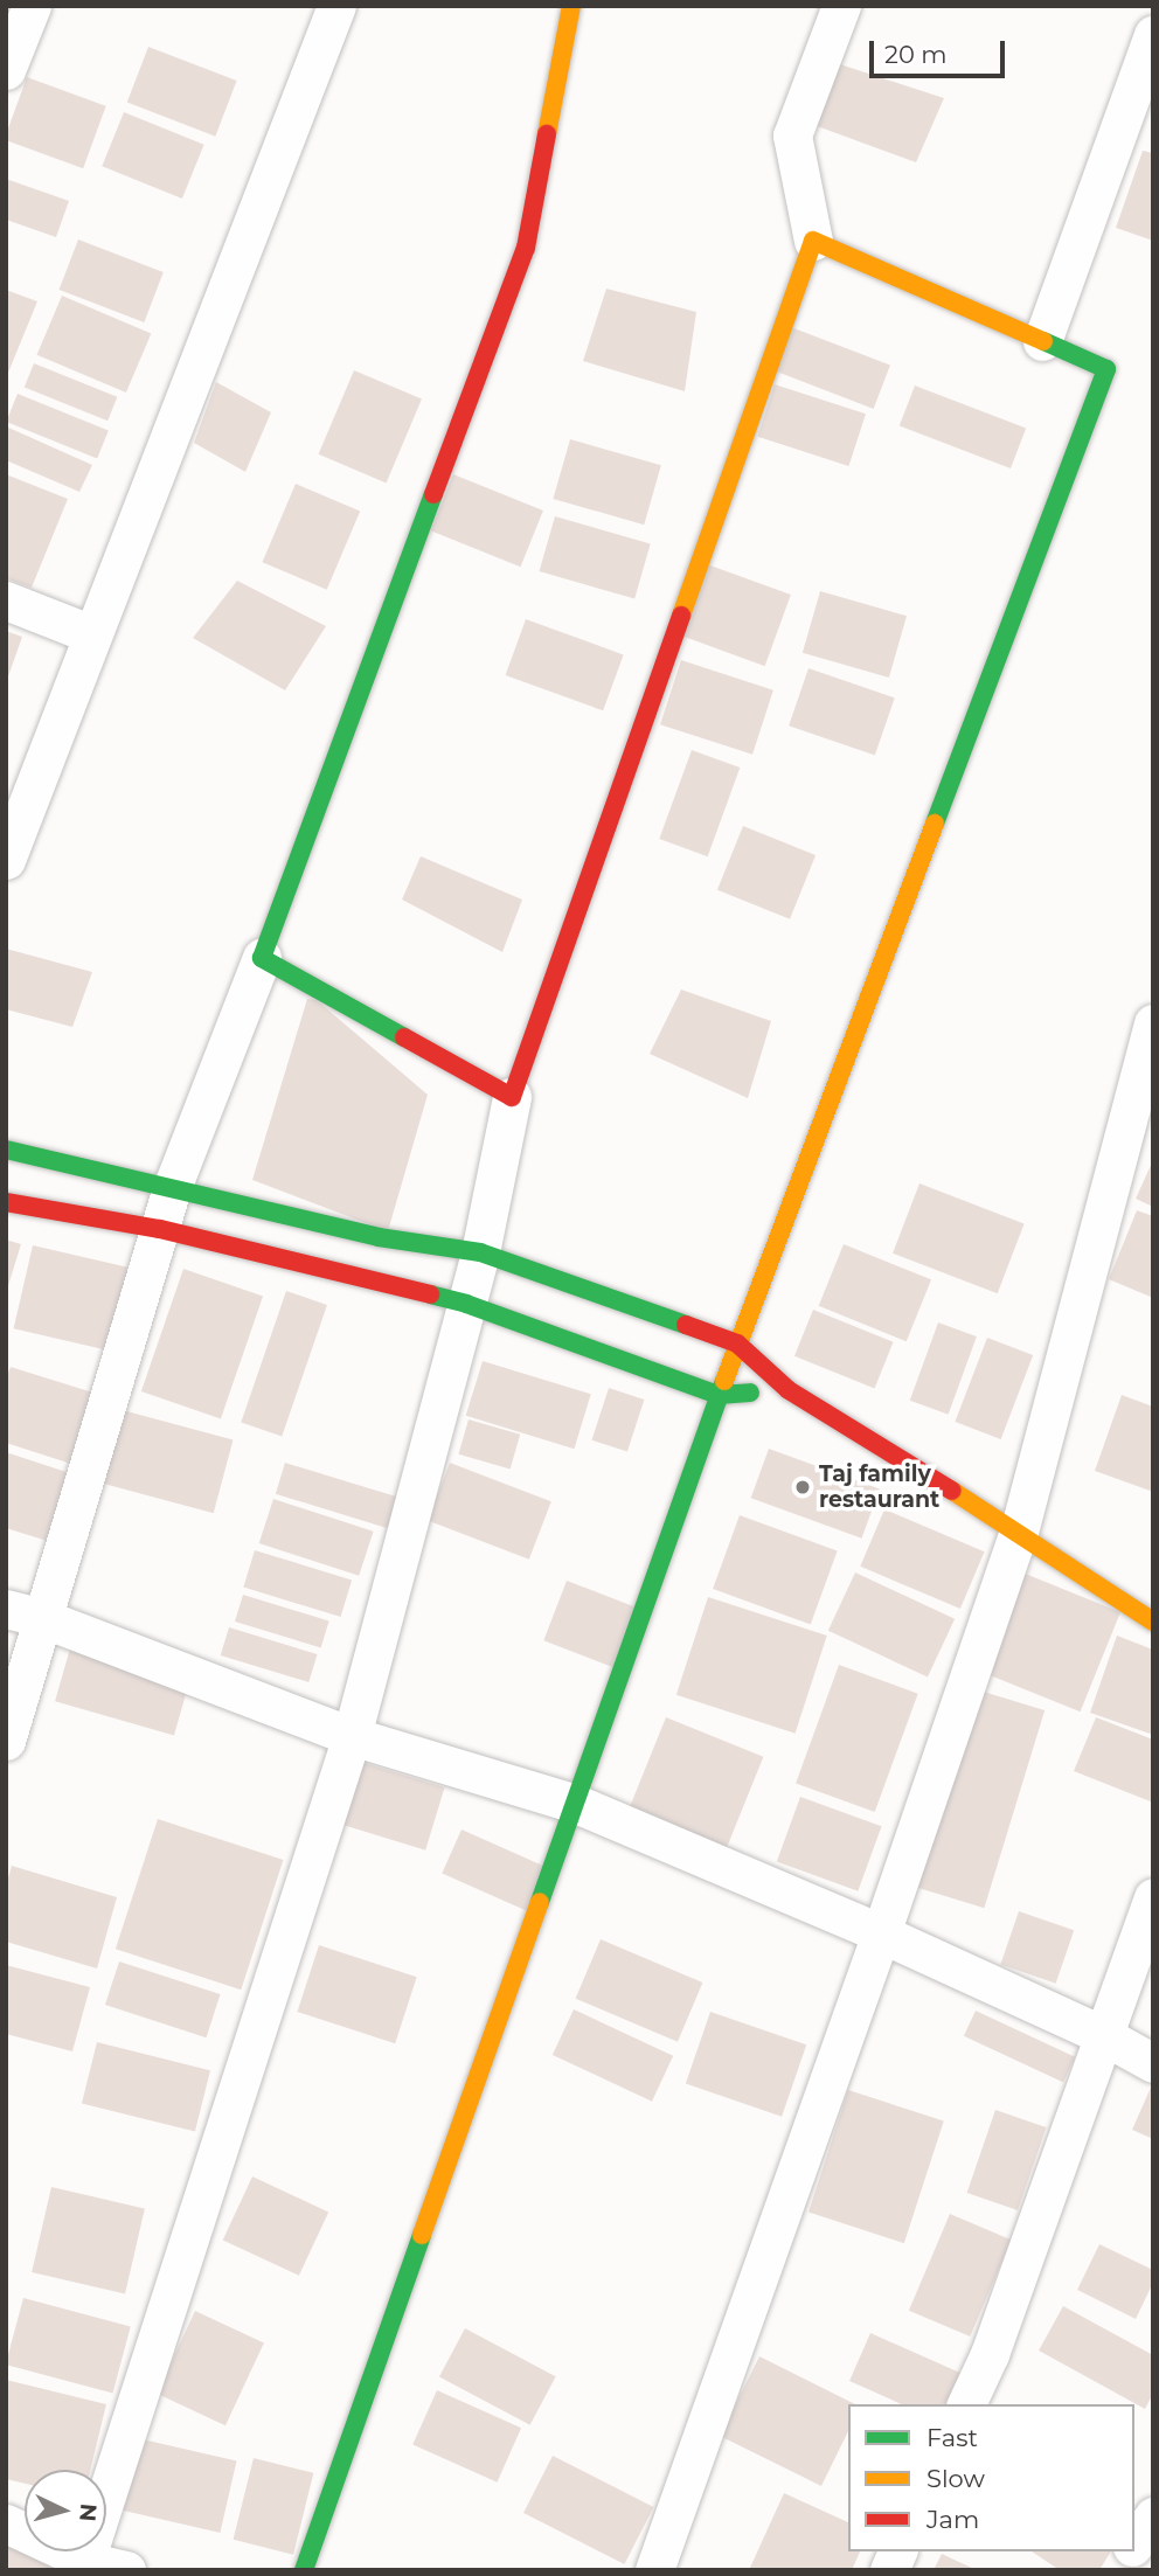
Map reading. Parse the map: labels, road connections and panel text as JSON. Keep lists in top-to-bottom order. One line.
{"places":["Taj family restaurant"],"legend":["Fast","Slow","Jam"],"scale_bar":"20 m","north":"right"}
